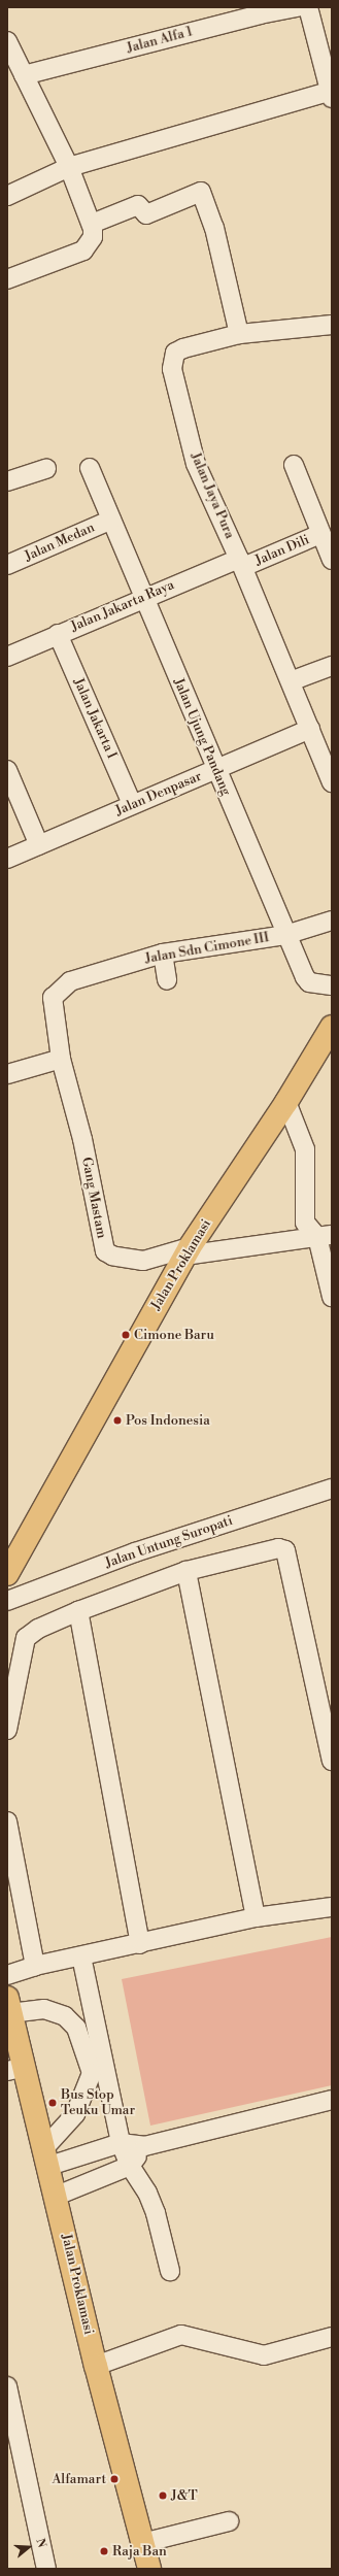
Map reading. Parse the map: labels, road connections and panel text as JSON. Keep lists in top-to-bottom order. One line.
{"streets":{"main road":["Jalan Proklamasi"],"street":["Jalan Alfa 1","Jalan Jaya Pura","Jalan Medan","Jalan Dili","Jalan Jakarta Raya","Jalan Jakarta I","Jalan Ujung Pandang","Jalan Denpasar","Jalan Sdn Cimone III","Gang Mastam","Jalan Untung Suropati"]},"crossings":[["Jalan Jaya Pura","Jalan Dili"],["Jalan Jaya Pura","Jalan Jakarta Raya"],["Jalan Jaya Pura","Jalan Denpasar"],["Jalan Medan","Jalan Ujung Pandang"],["Jalan Dili","Jalan Jakarta Raya"],["Jalan Jakarta Raya","Jalan Jakarta I"],["Jalan Jakarta Raya","Jalan Ujung Pandang"],["Jalan Jakarta I","Jalan Denpasar"],["Jalan Ujung Pandang","Jalan Denpasar"],["Jalan Ujung Pandang","Jalan Sdn Cimone III"],["Jalan Sdn Cimone III","Gang Mastam"],["Gang Mastam","Jalan Proklamasi"]],"places":["Cimone Baru","Pos Indonesia","Bus Stop Teuku Umar","Alfamart","J&T","Raja Ban"],"north":"right"}
